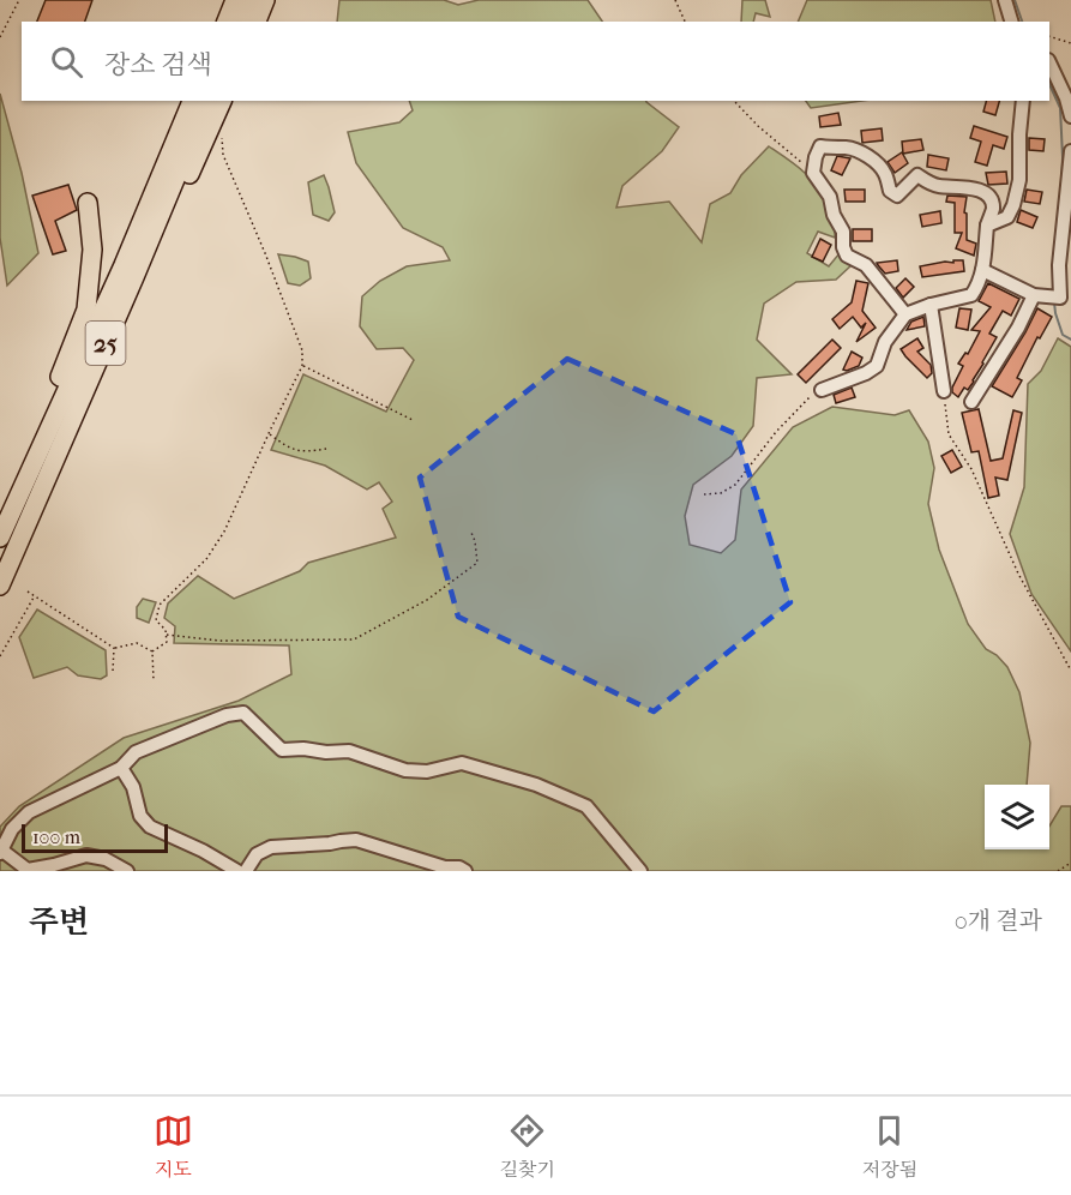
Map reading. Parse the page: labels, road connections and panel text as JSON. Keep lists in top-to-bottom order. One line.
{"streets":{"highway":["25"]},"scale_bar":"100 m","page":{"search":"장소 검색","scale":"100 m","heading":["주변","0개 결과"],"nav":["지도","길찾기","저장됨"]}}
